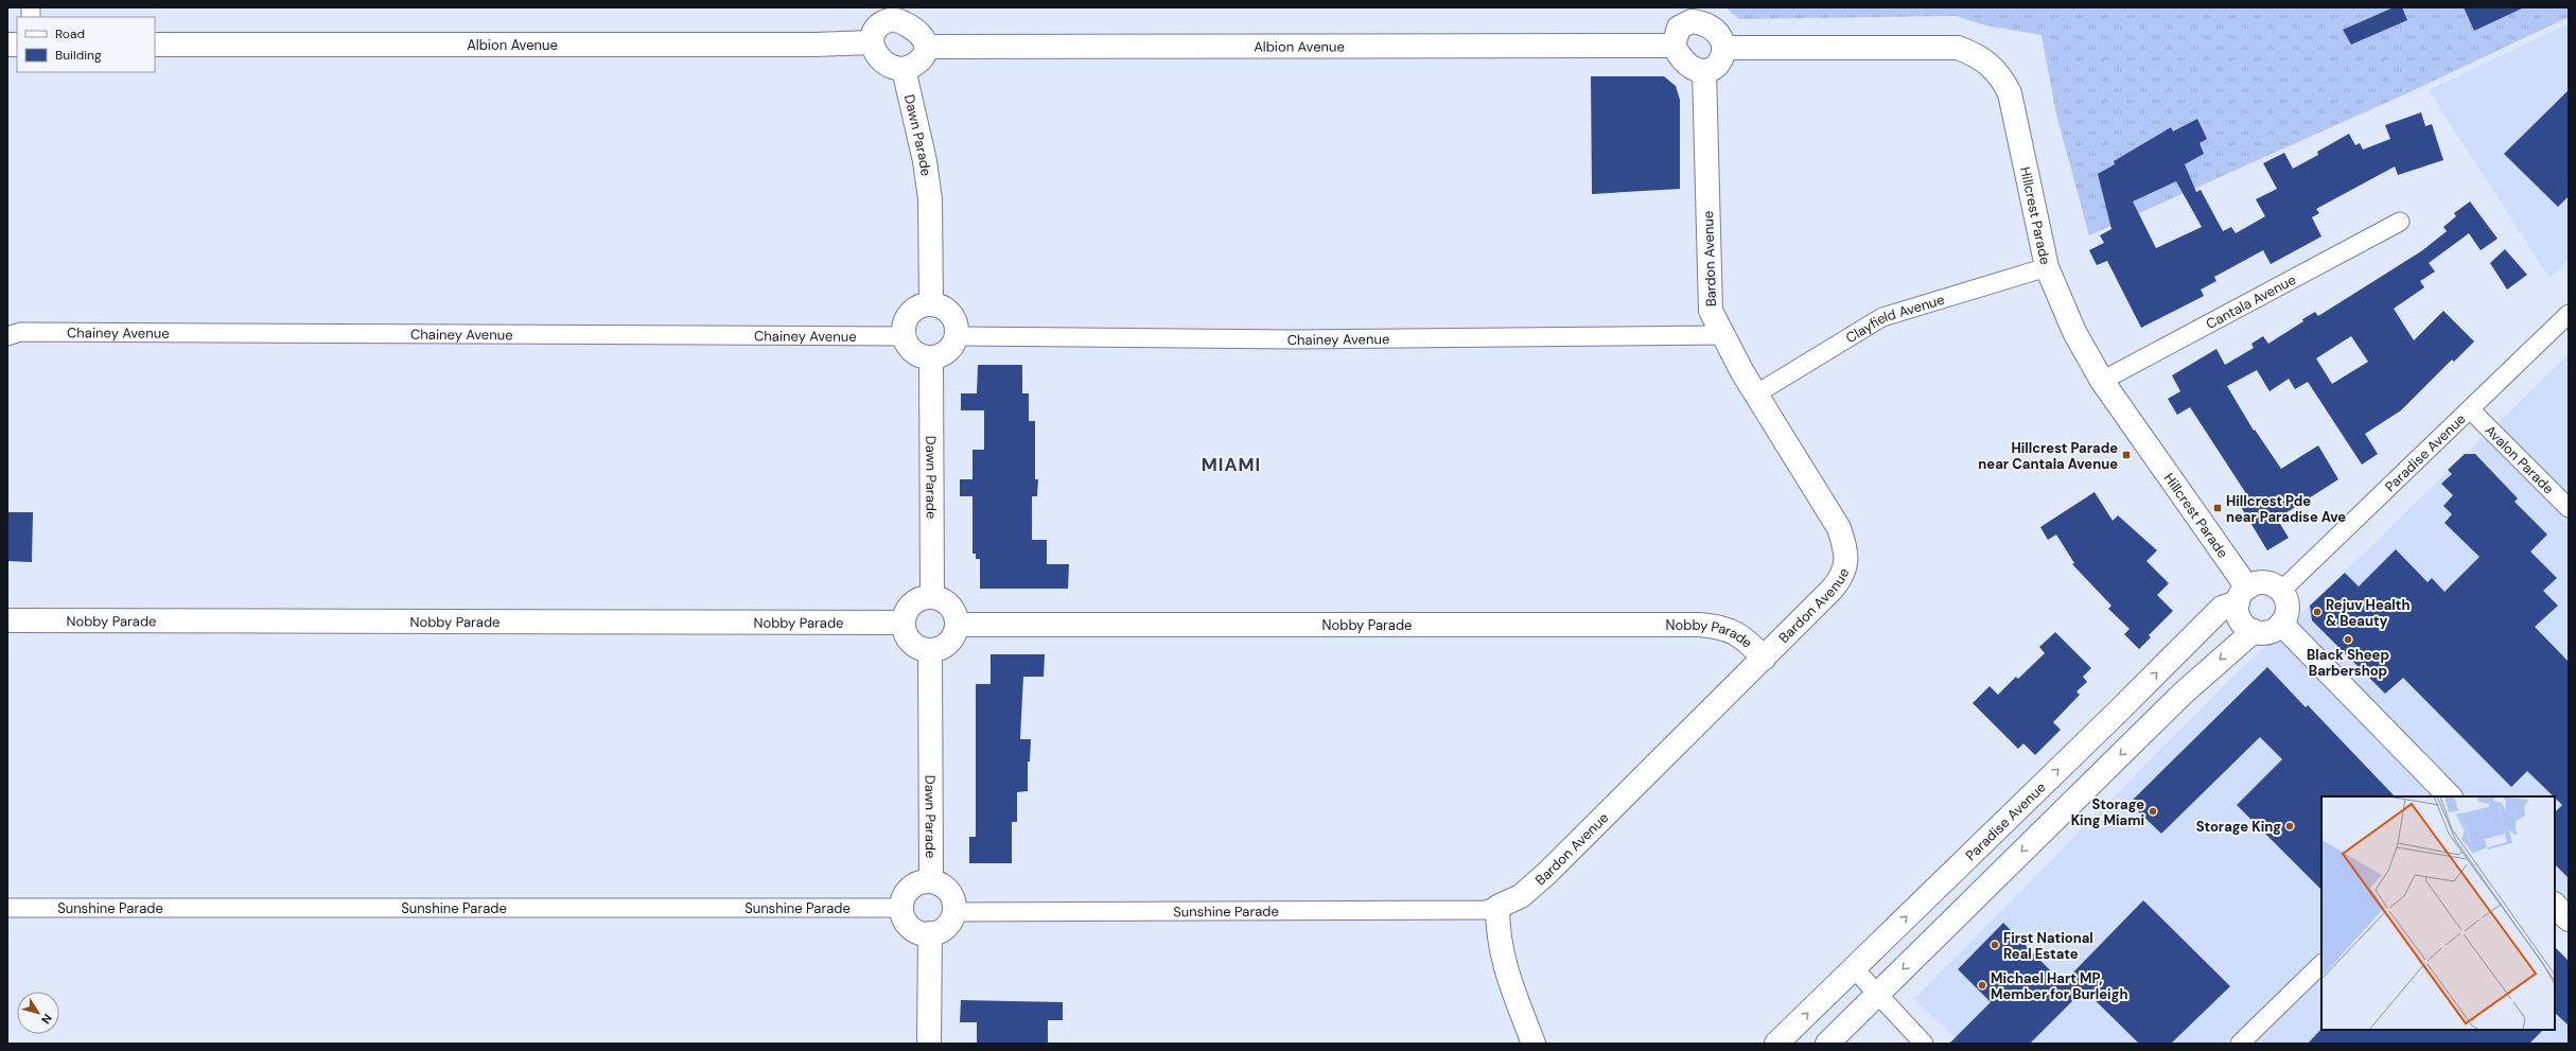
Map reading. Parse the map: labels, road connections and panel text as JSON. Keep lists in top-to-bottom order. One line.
{"streets":{"street":["Albion Avenue","Dawn Parade","Hillcrest Parade","Bardon Avenue","Cantala Avenue","Clayfield Avenue","Chainey Avenue","Paradise Avenue","Avalon Parade","Nobby Parade","Sunshine Parade"]},"crossings":[["Albion Avenue","Dawn Parade"],["Albion Avenue","Hillcrest Parade"],["Albion Avenue","Bardon Avenue"],["Dawn Parade","Chainey Avenue"],["Dawn Parade","Nobby Parade"],["Dawn Parade","Sunshine Parade"],["Hillcrest Parade","Bardon Avenue"],["Hillcrest Parade","Cantala Avenue"],["Hillcrest Parade","Clayfield Avenue"],["Hillcrest Parade","Paradise Avenue"],["Bardon Avenue","Clayfield Avenue"],["Bardon Avenue","Chainey Avenue"],["Bardon Avenue","Nobby Parade"],["Bardon Avenue","Sunshine Parade"],["Paradise Avenue","Avalon Parade"]],"districts":["MIAMI"],"places":{"transit":["Hillcrest Parade near Cantala Avenue","Hillcrest Pde near Paradise Ave"],"other":["Rejuv Health & Beauty","Black Sheep Barbershop","Storage King Miami","Storage King","First National Real Estate","Michael Hart MP, Member for Burleigh"]},"legend":["Road","Building"],"north":"bottom right"}
